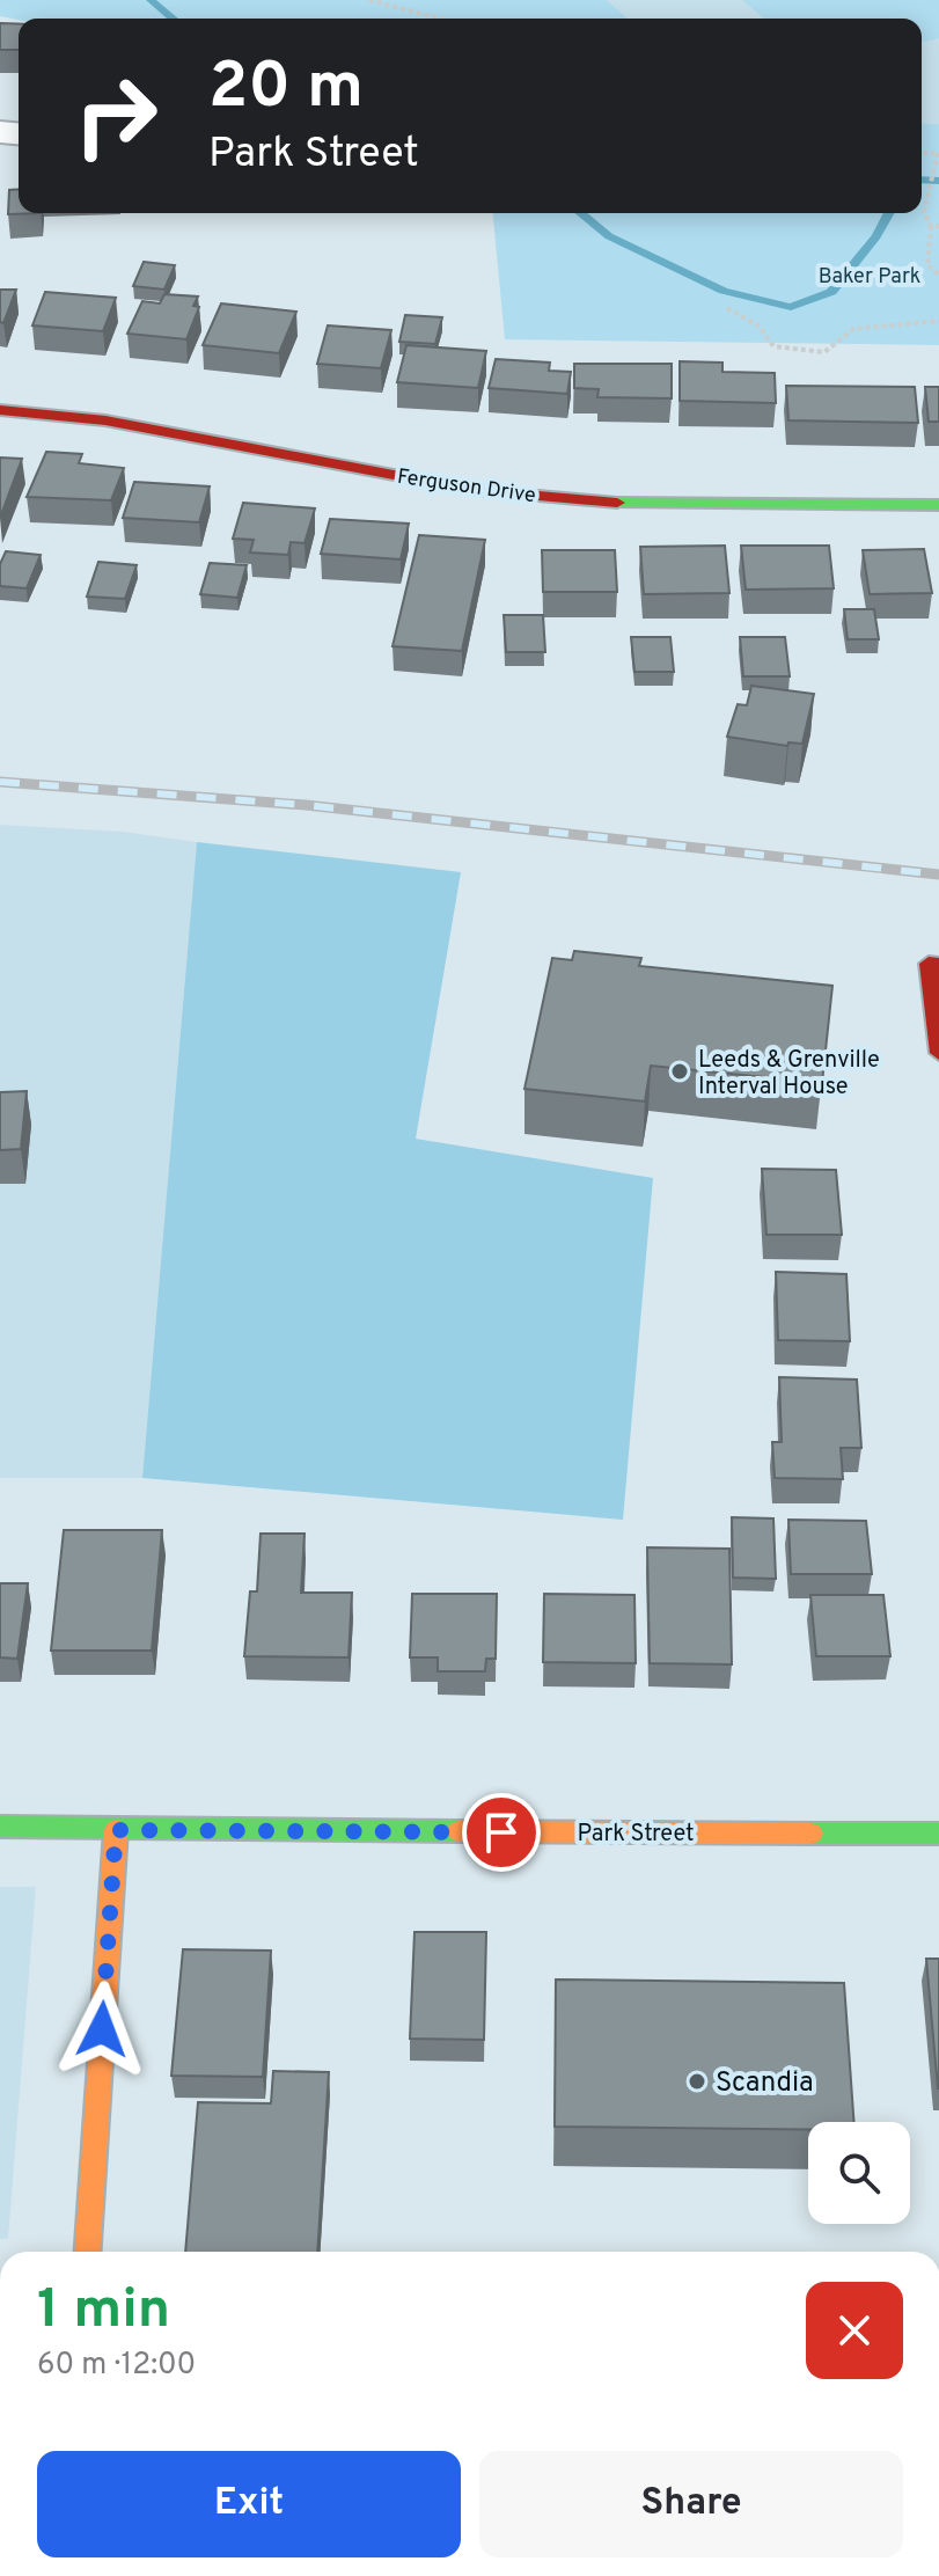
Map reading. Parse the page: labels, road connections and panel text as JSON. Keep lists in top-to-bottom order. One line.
{"streets":{"street":["Ferguson Drive","Park Street"]},"parks":["Baker Park"],"places":["Leeds & Grenville Interval House","Scandia"],"page":{"turn":["20 m","Park Street"],"heading":["1 min","60 m · 12:00"],"buttons":["Exit","Share"]}}
